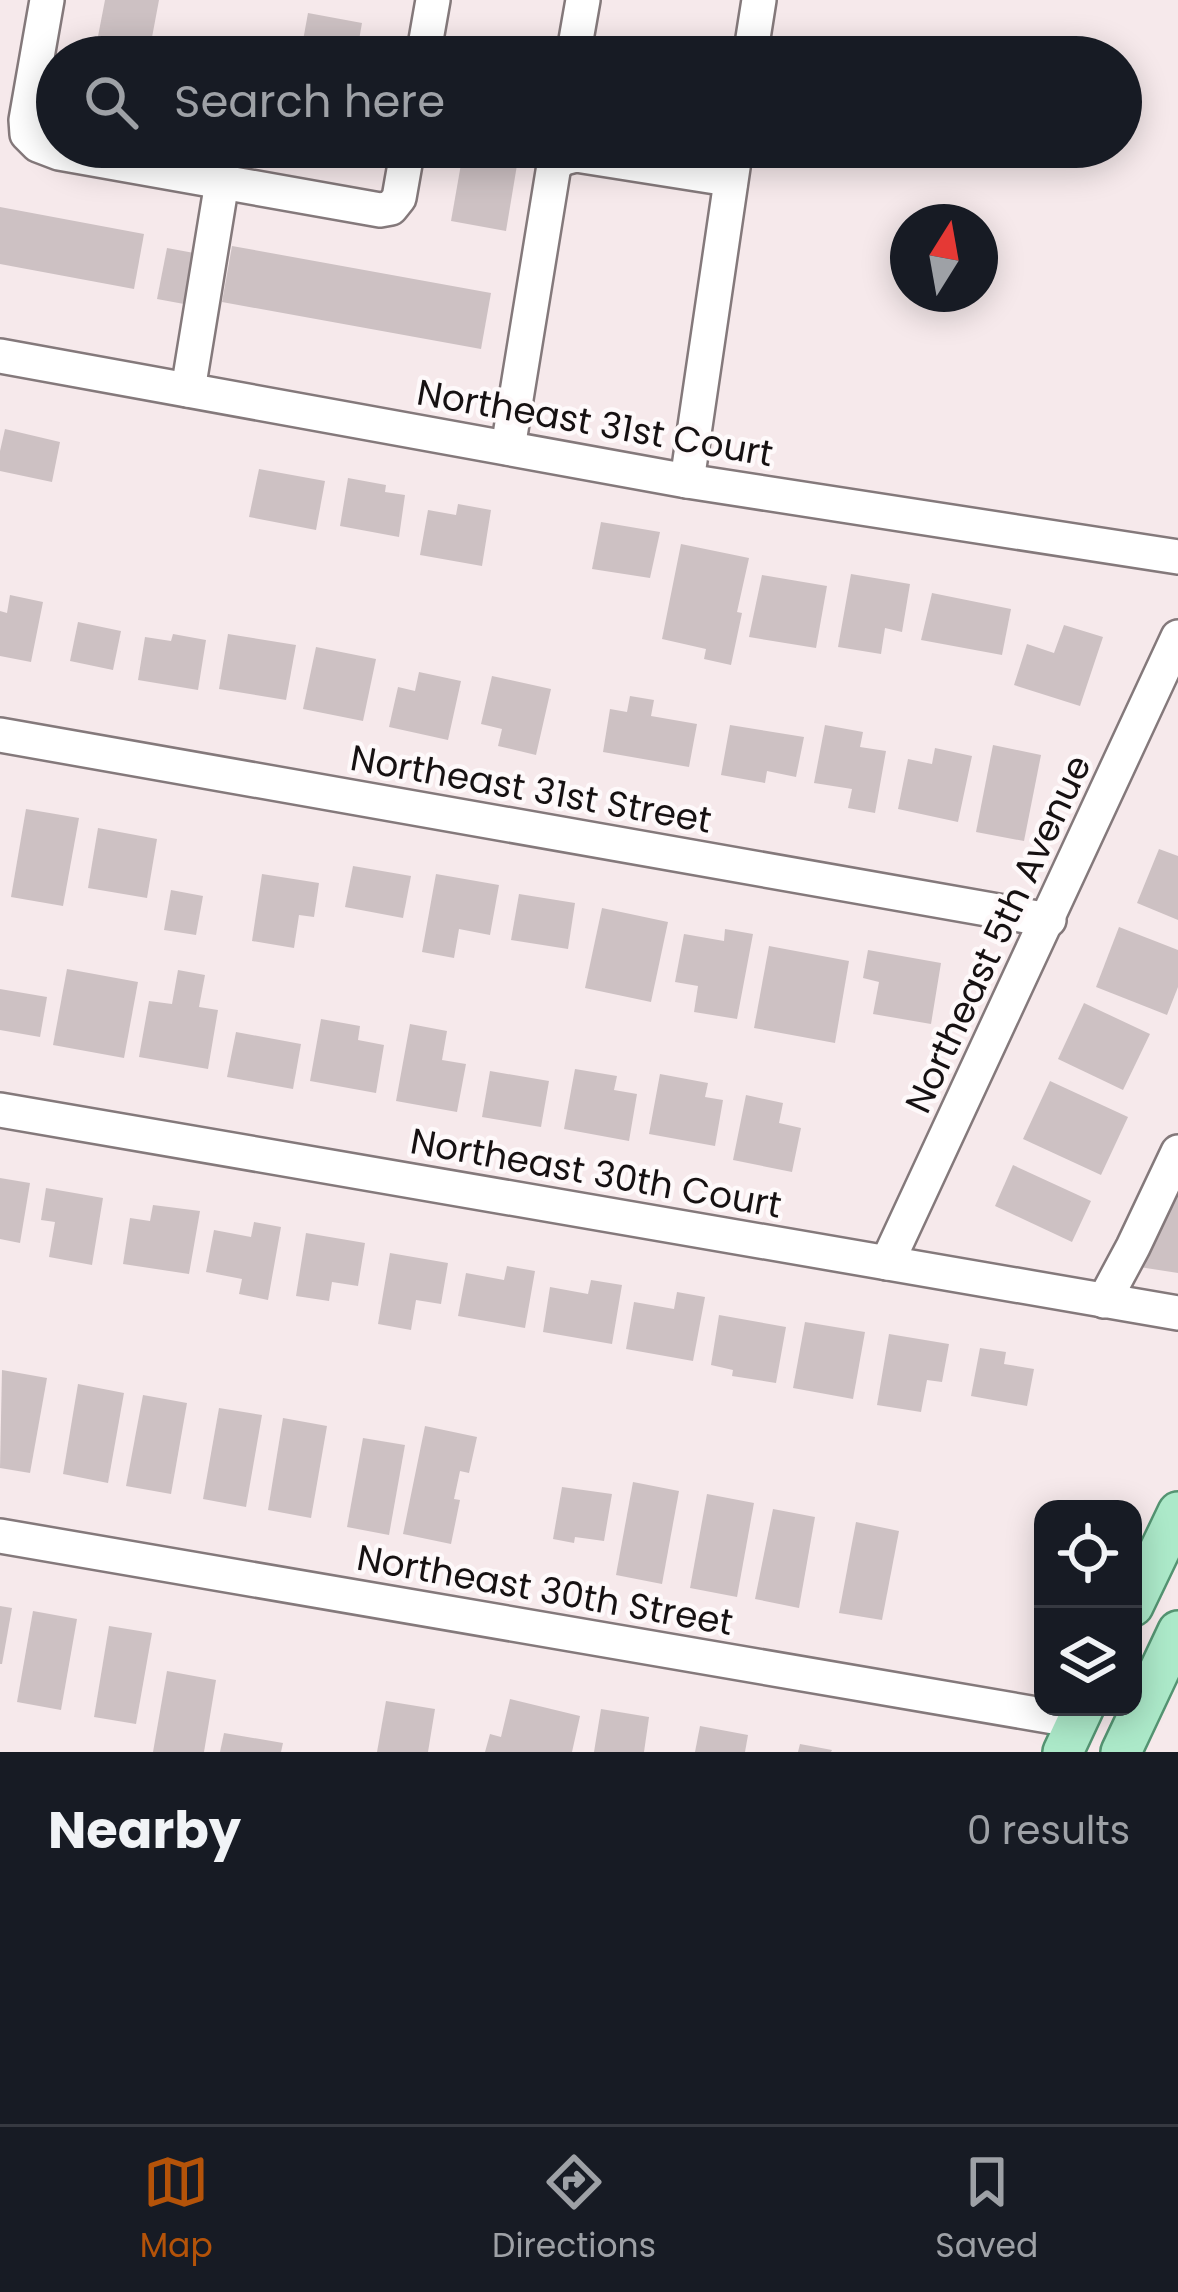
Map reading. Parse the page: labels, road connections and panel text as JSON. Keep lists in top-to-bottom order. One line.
{"streets":{"street":["Northeast 31st Court","Northeast 31st Street","Northeast 5th Avenue","Northeast 30th Court","Northeast 30th Street"]},"crossings":[["Northeast 31st Street","Northeast 5th Avenue"],["Northeast 5th Avenue","Northeast 30th Court"]],"north":"top","page":{"search":"Search here","heading":["Nearby","0 results"],"nav":["Map","Directions","Saved"]}}
